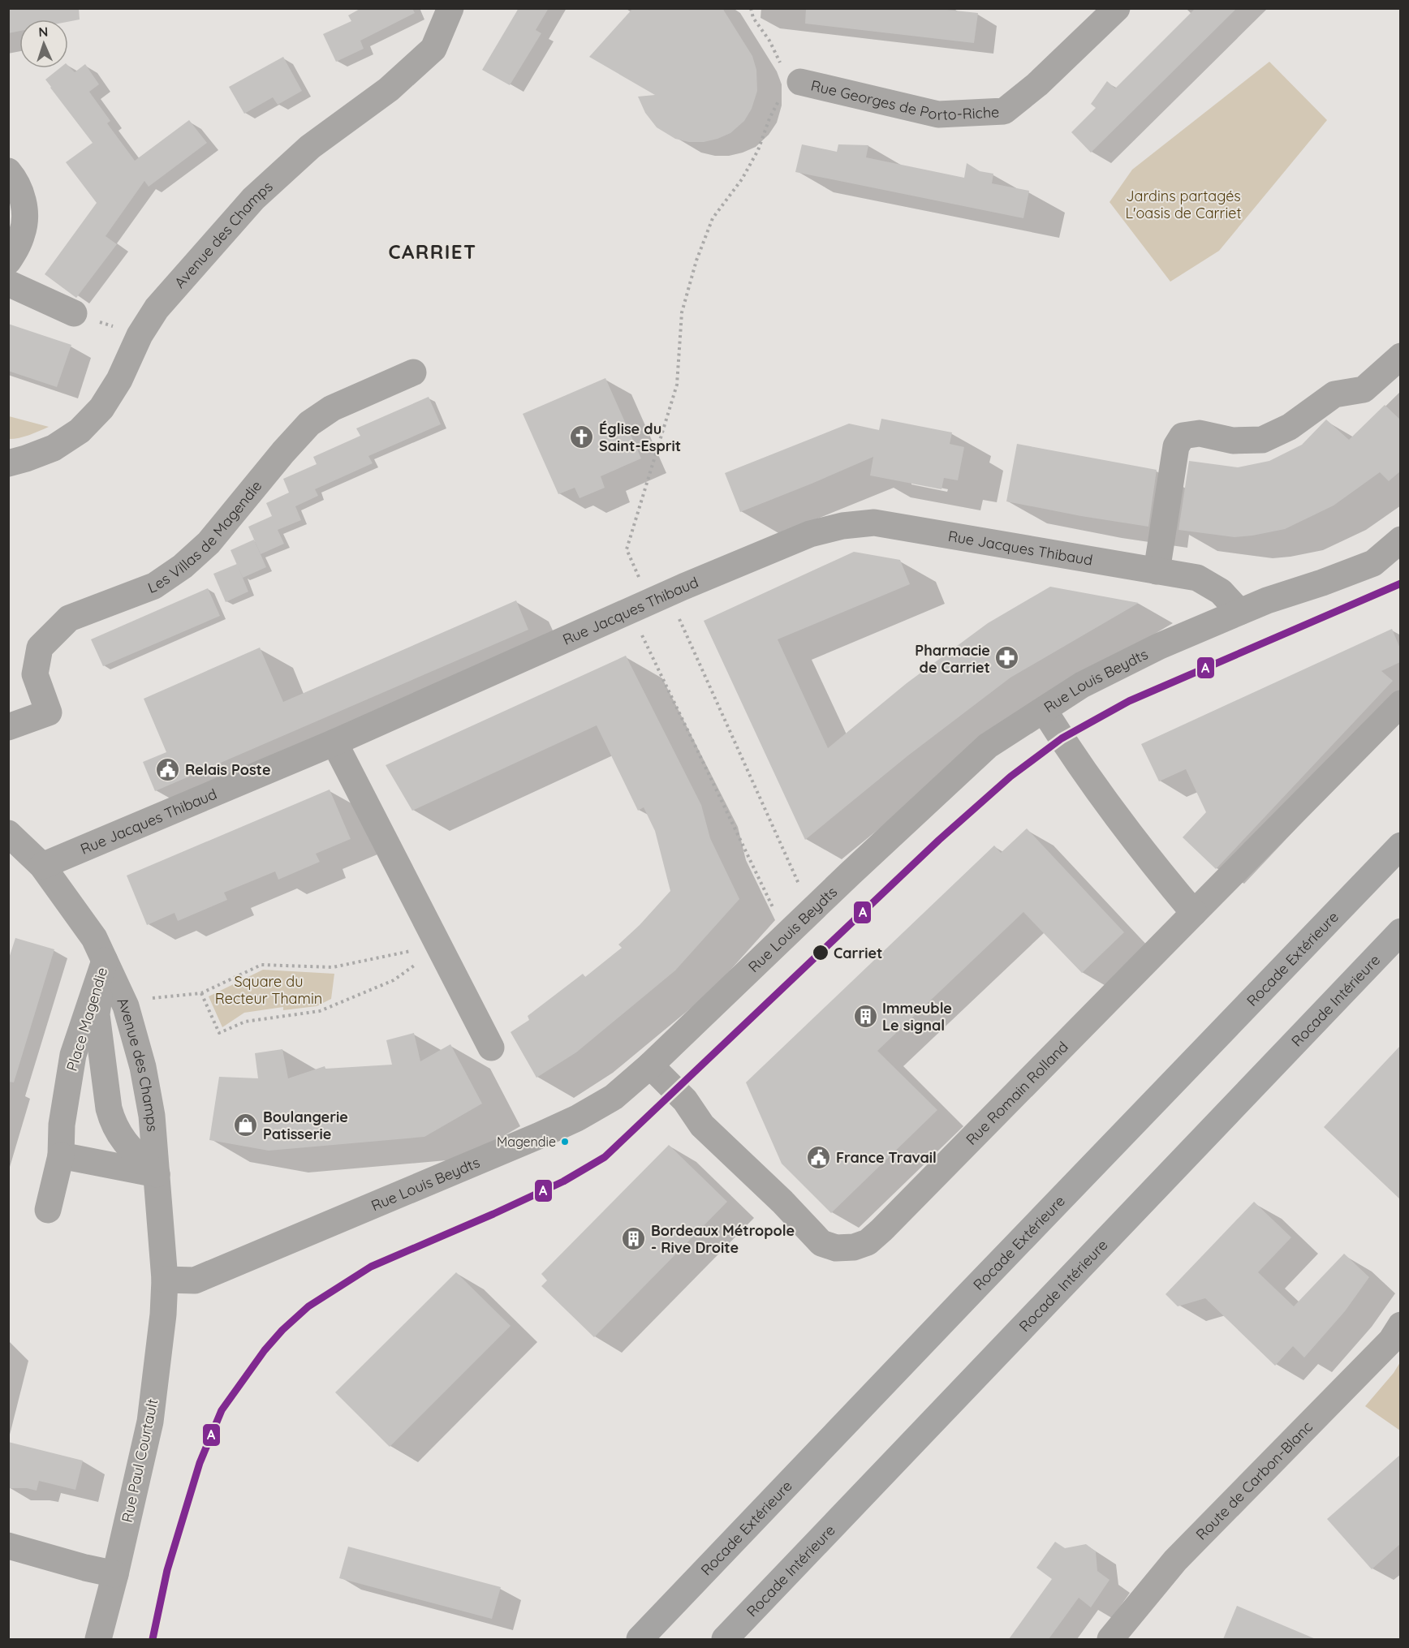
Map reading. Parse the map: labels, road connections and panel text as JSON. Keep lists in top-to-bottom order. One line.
{"streets":{"highway":["Rocade Extérieure","Rocade Intérieure"],"street":["Rue Georges de Porto-Riche","Avenue des Champs","Les Villas de Magendie","Rue Jacques Thibaud","Rue Louis Beydts","Place Magendie","Rue Romain Rolland","Rue Paul Courtault","Route de Carbon-Blanc"]},"crossings":[["Avenue des Champs","Rue Jacques Thibaud"],["Avenue des Champs","Rue Louis Beydts"],["Avenue des Champs","Place Magendie"],["Avenue des Champs","Rue Paul Courtault"],["Rue Jacques Thibaud","Rue Louis Beydts"],["Rue Louis Beydts","Rue Romain Rolland"],["Rue Louis Beydts","Rue Paul Courtault"]],"districts":["CARRIET"],"parks":["Jardins partagés L'oasis de Carriet","Square du Recteur Thamin"],"places":{"church":["Église du Saint-Esprit"],"pharmacy":["Pharmacie de Carriet"],"public building":["Relais Poste","France Travail"],"other":["Carriet","Magendie"],"building":["Immeuble Le signal","Bordeaux Métropole - Rive Droite"],"shop":["Boulangerie Patisserie"]},"lines":["transit line A"],"north":"top"}
